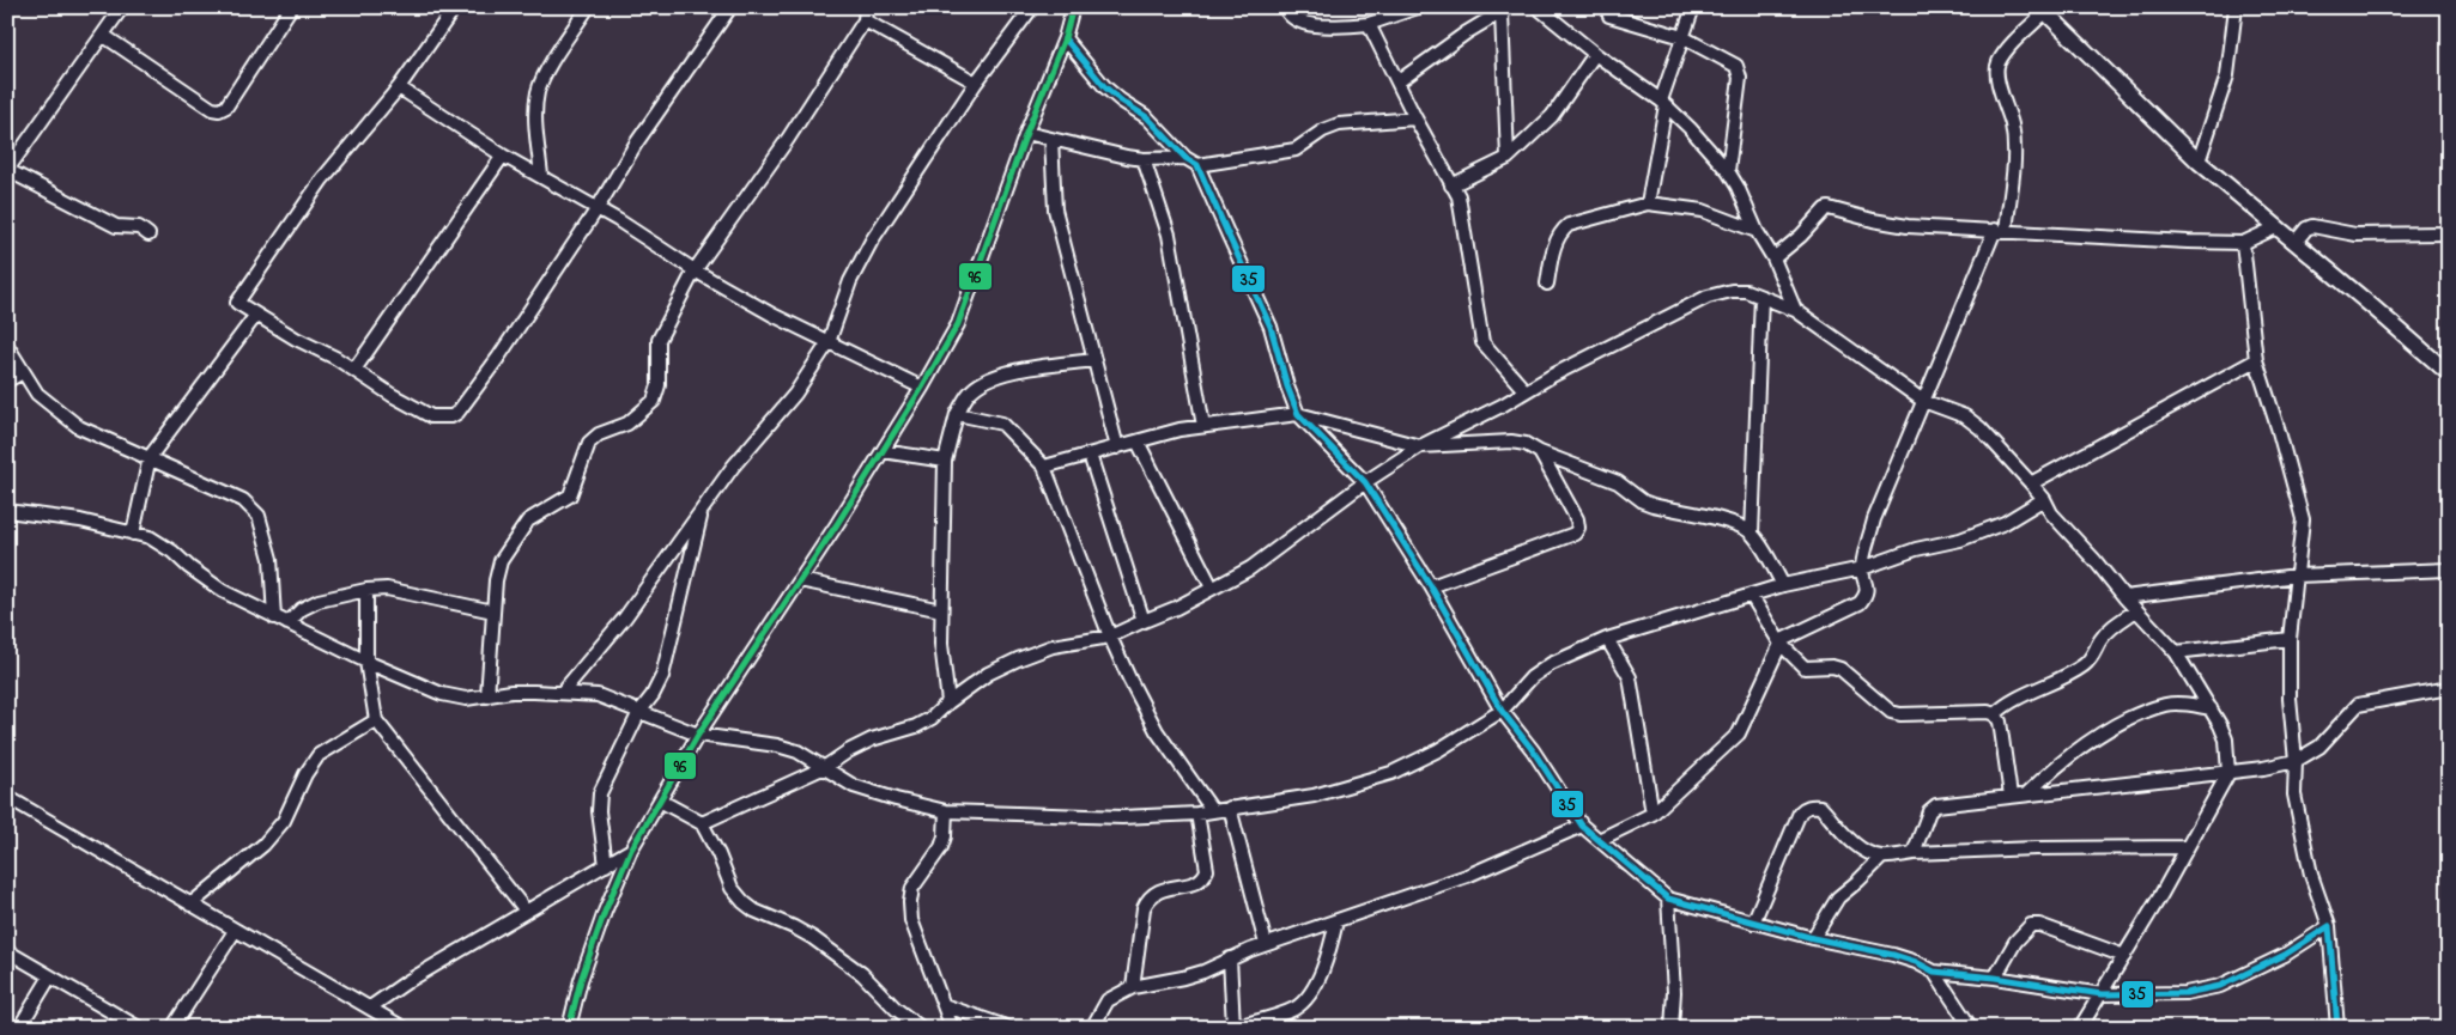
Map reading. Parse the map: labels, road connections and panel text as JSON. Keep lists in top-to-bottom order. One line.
{"lines":["transit line 96","transit line 35"]}
